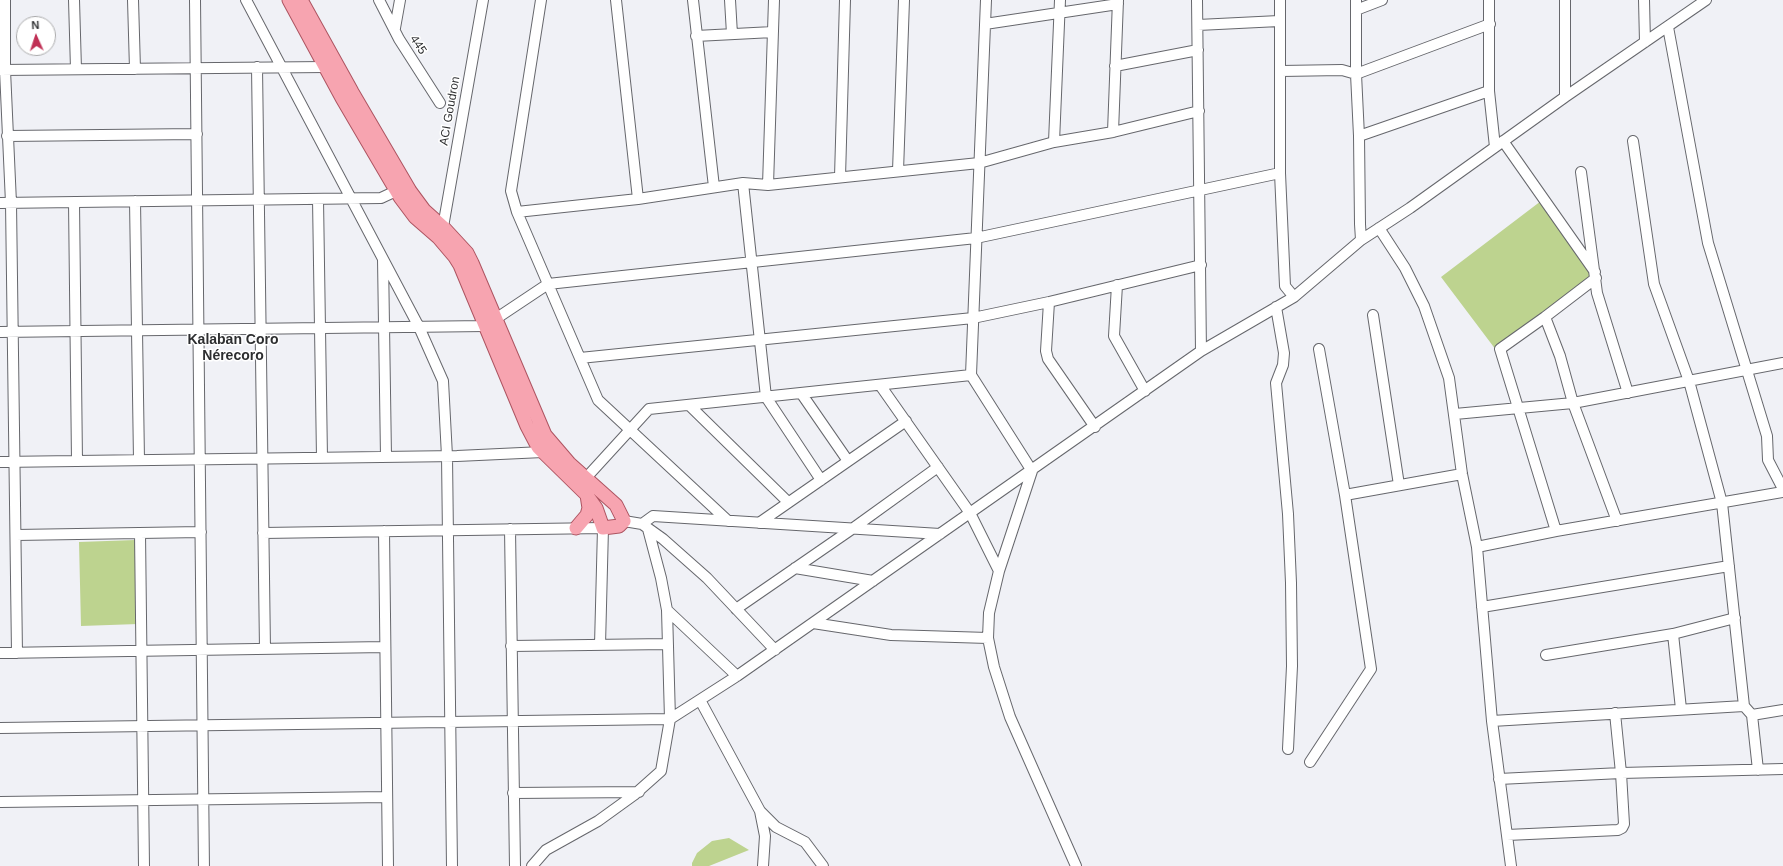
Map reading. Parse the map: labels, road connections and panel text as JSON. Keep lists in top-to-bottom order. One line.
{"streets":{"street":["445","ACI Goudron"]},"districts":["Kalaban Coro Nérecoro"],"north":"top"}
